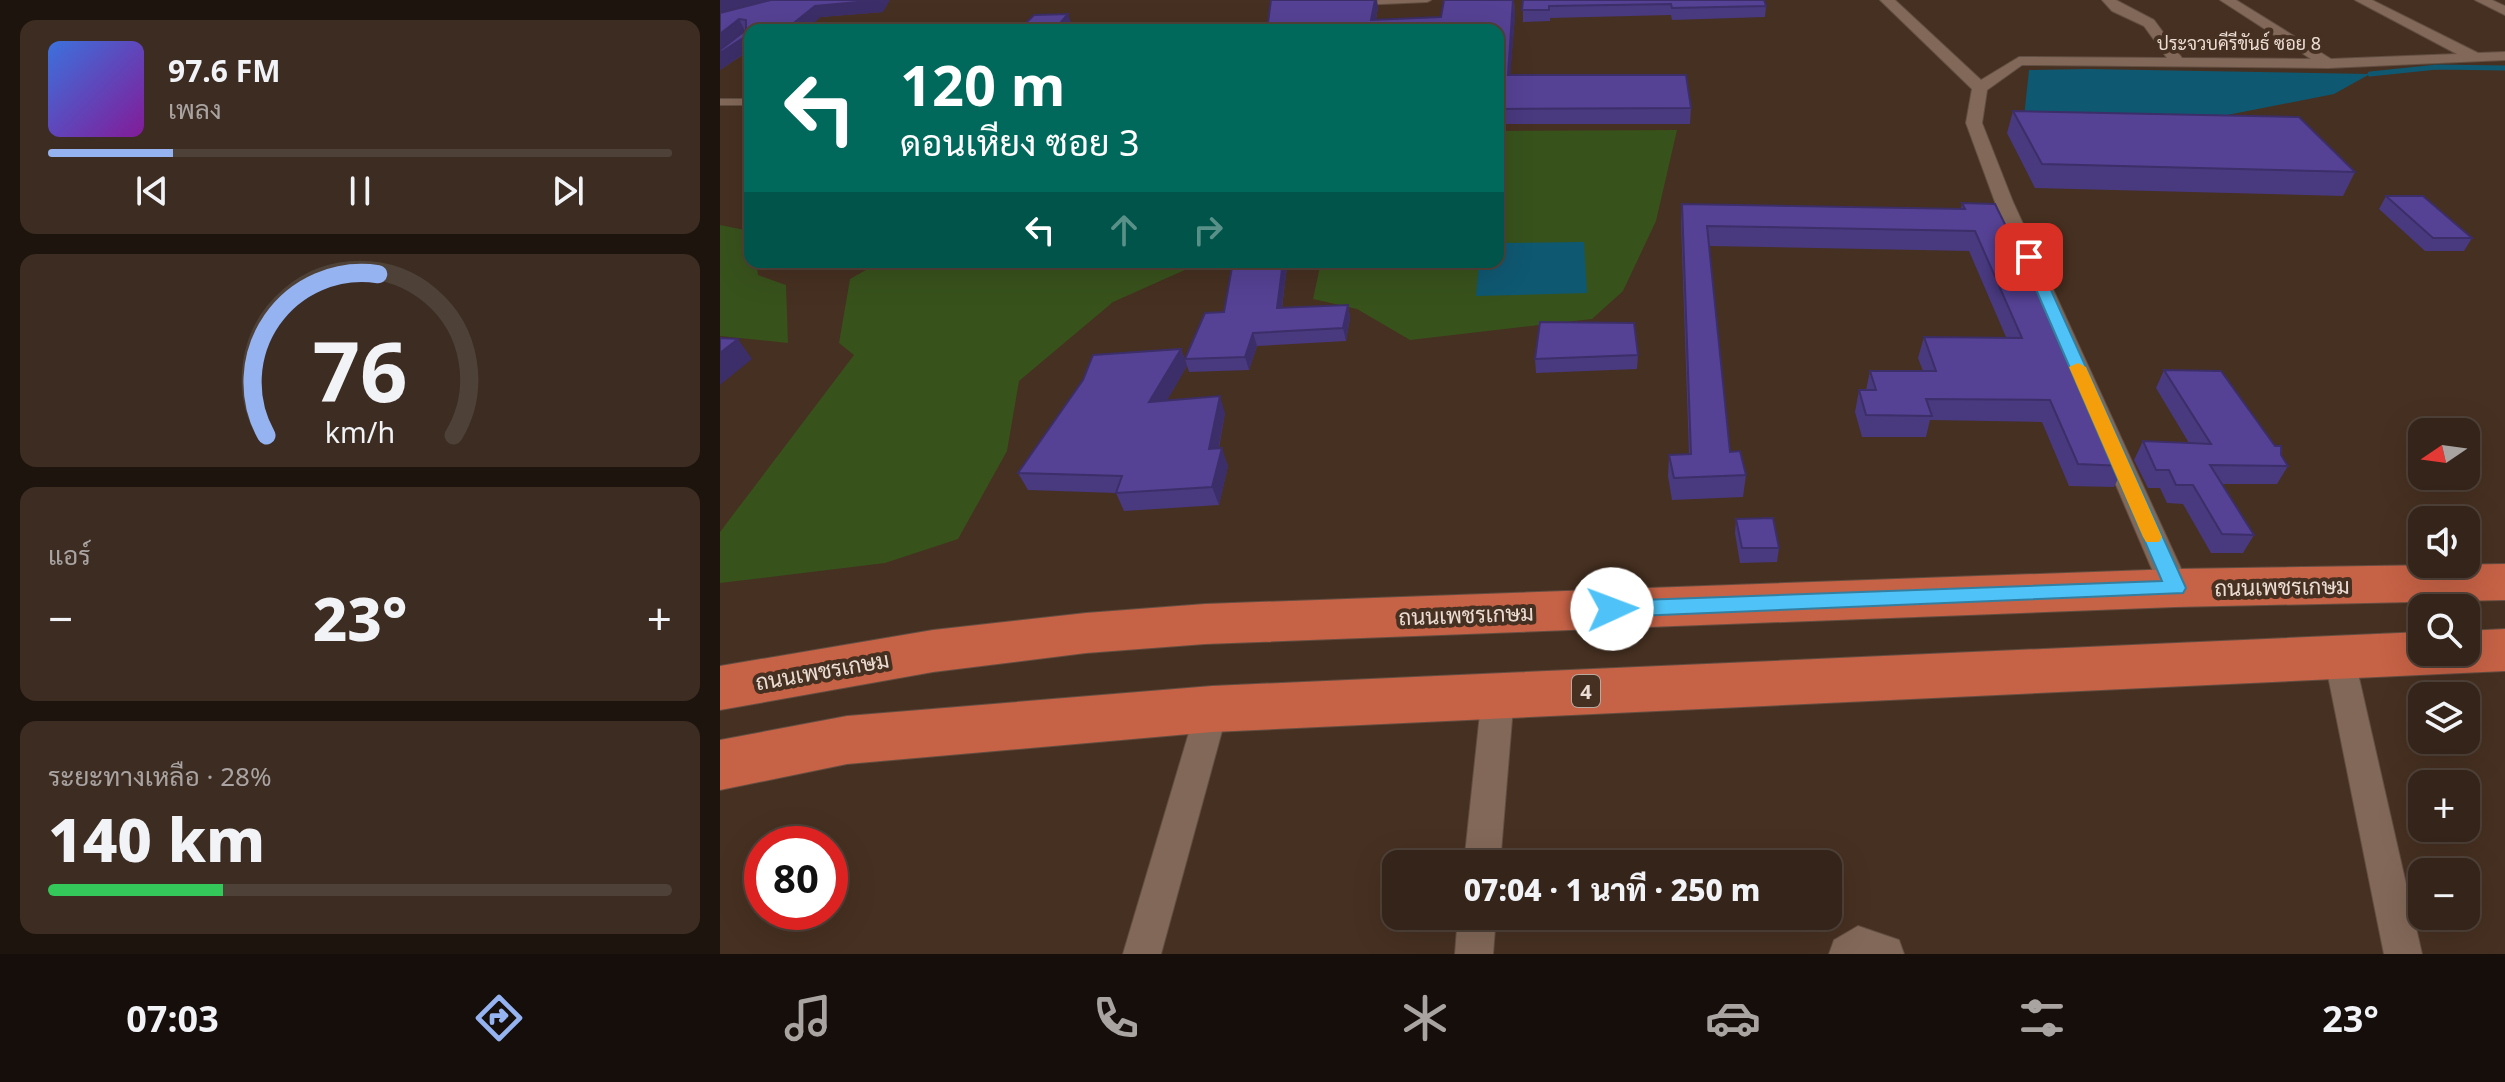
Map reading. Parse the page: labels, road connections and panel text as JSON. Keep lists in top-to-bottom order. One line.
{"streets":{"highway":["ถนนเพชรเกษม","4"],"street":["ประจวบคีรีขันธ์ ซอย 8"]},"north":"left","page":{"turn":["120 m","ดอนเหียง ซอย 3"],"song":["97.6 FM","เพลง"],"map_buttons":["+","−"],"tile":["แอร์",["ระยะทางเหลือ · 28%","140 km"]],"heat":["−","23°","+"],"limit":"80","trip":"07:04 · 1 นาที · 250 m","tabs":["07:03","23°"],"gauge":["76","km/h"]}}
